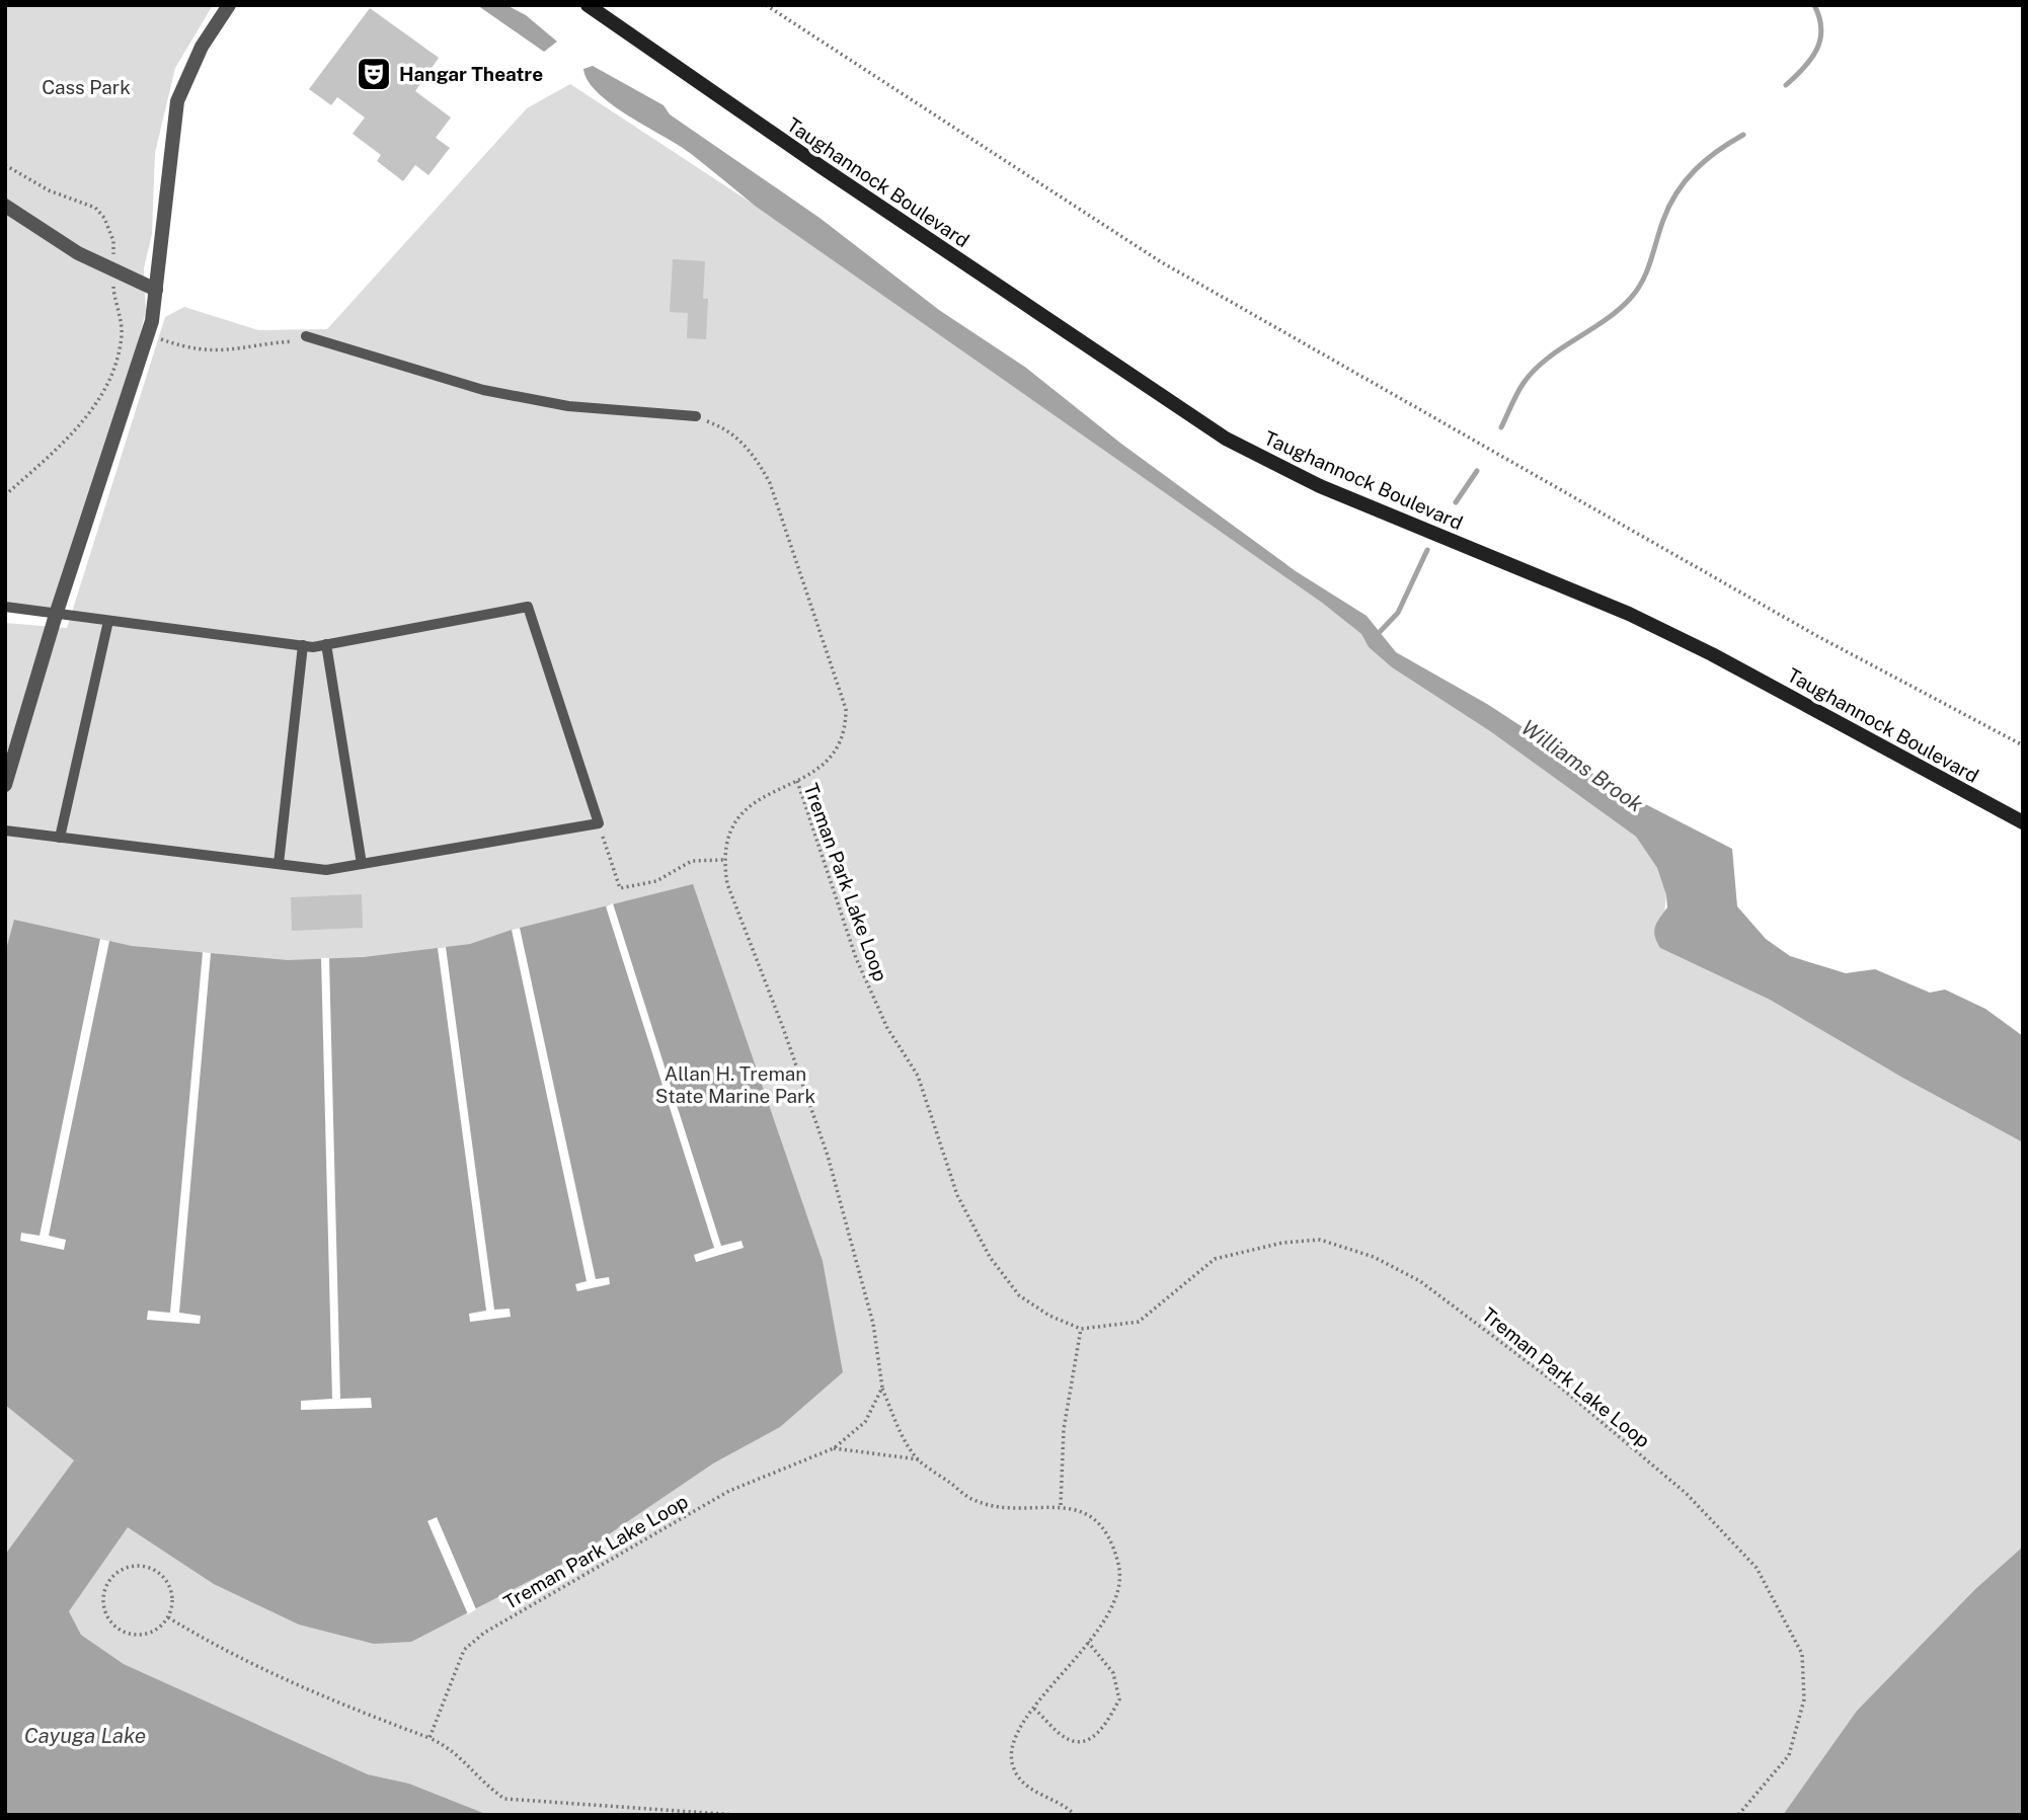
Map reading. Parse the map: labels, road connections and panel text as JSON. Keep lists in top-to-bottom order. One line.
{"streets":{"main road":["Taughannock Boulevard"],"path":["Treman Park Lake Loop"]},"water":["Williams Brook","Cayuga Lake"],"parks":["Cass Park","Allan H. Treman State Marine Park"],"places":{"theatre":["Hangar Theatre"]}}
